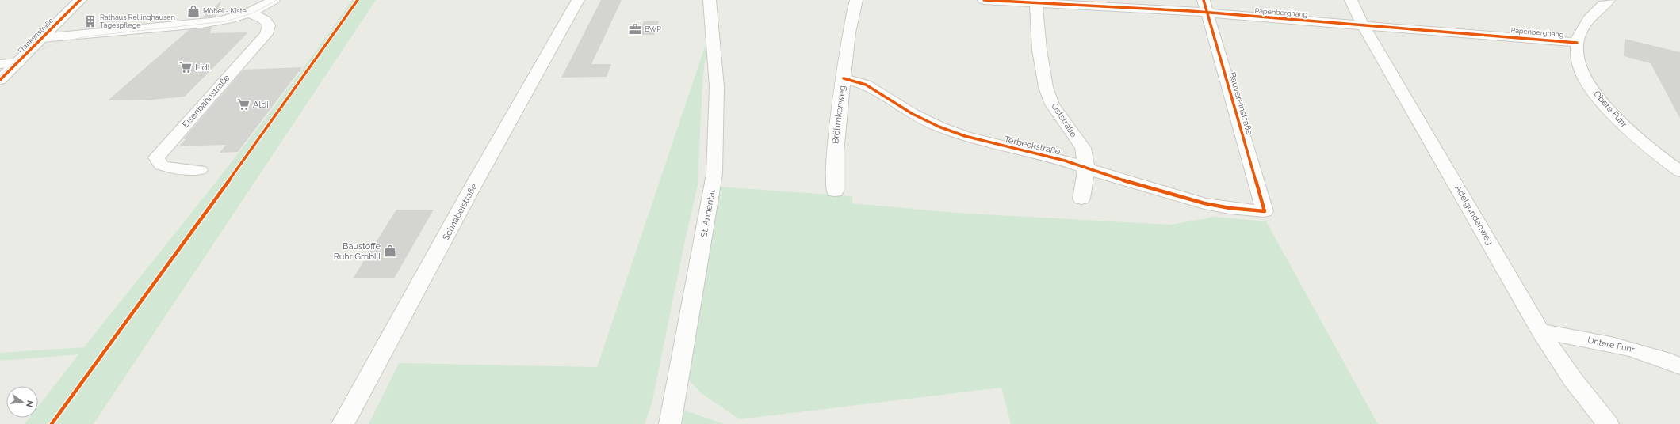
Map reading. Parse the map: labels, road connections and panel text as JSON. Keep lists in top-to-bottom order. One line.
{"streets":{"street":["Papenberghang","Frankenstraße","Eisenbahnstraße","Bauvereinstraße","Obere Fuhr","Bröhmkenweg","Oststraße","Terbeckstraße","Schnabelstraße","St. Annental","Adelgundenweg","Untere Fuhr"]},"crossings":[["Papenberghang","Bauvereinstraße"],["Papenberghang","Obere Fuhr"],["Papenberghang","Oststraße"],["Papenberghang","Adelgundenweg"],["Bauvereinstraße","Terbeckstraße"],["Bröhmkenweg","Terbeckstraße"],["Oststraße","Terbeckstraße"],["Adelgundenweg","Untere Fuhr"]],"places":{"shop":["Möbel - Kiste","Baustoffe Ruhr GmbH"],"building":["Rathaus Rellinghausen Tagespflege"],"office":["BWP"],"supermarket":["Lidl","Aldi"]},"north":"right"}
